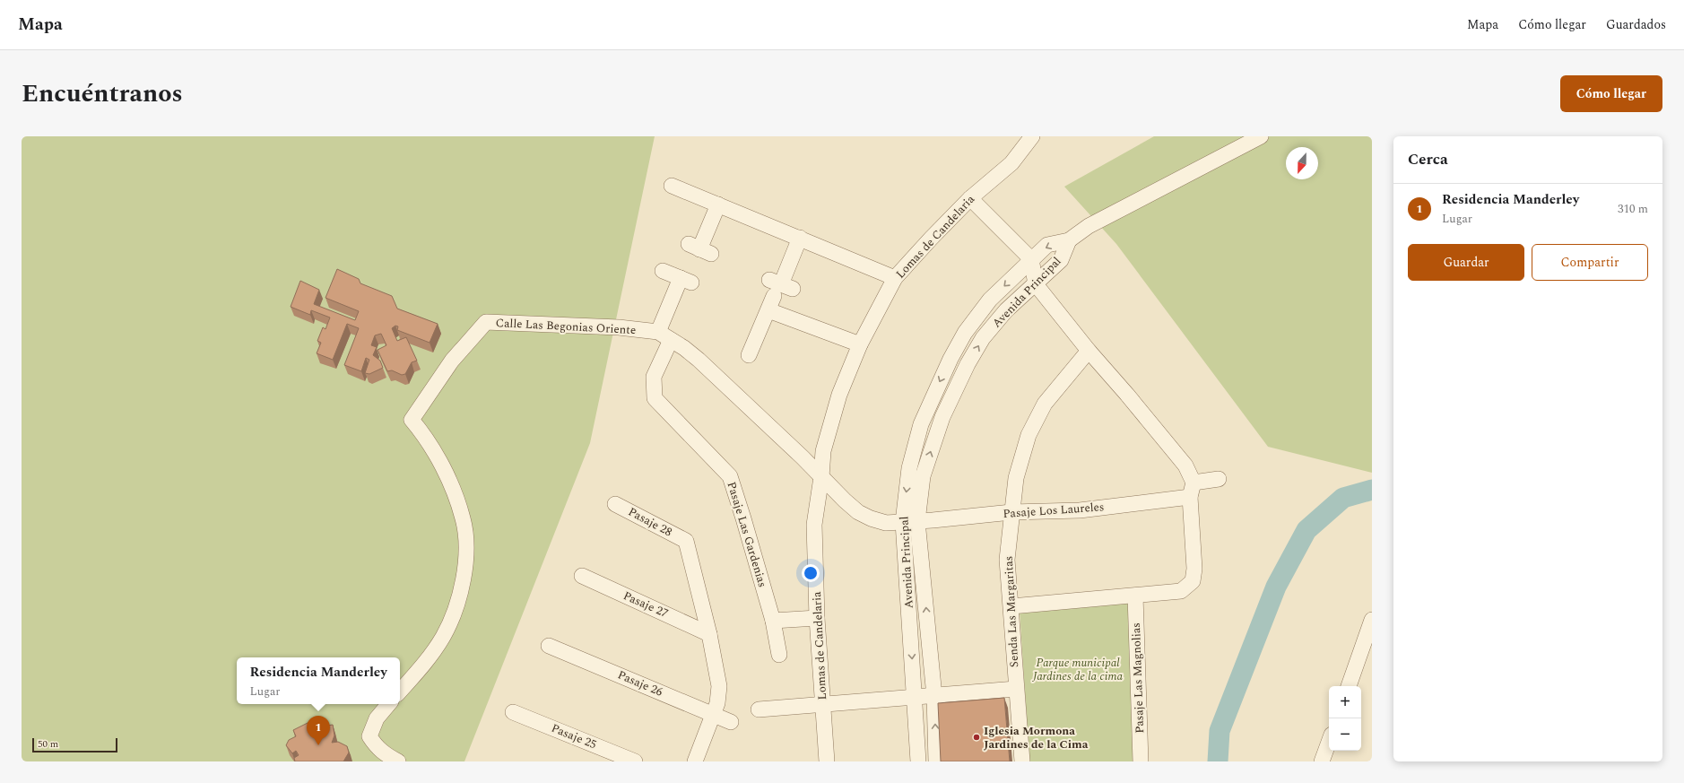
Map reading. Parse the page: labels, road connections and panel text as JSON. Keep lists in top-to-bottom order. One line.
{"streets":{"street":["Lomas de Candelaria","Avenida Principal","Calle Las Begonias Oriente","Pasaje Los Laureles","Pasaje 28","Pasaje Las Gardenias","Pasaje 27","Senda Las Margaritas","Pasaje Las Magnolias","Pasaje 26","Pasaje 25"]},"crossings":[["Lomas de Candelaria","Calle Las Begonias Oriente"],["Avenida Principal","Calle Las Begonias Oriente"],["Avenida Principal","Pasaje Los Laureles"],["Calle Las Begonias Oriente","Pasaje Los Laureles"],["Calle Las Begonias Oriente","Pasaje Las Gardenias"],["Pasaje Los Laureles","Senda Las Margaritas"],["Pasaje 28","Pasaje 27"]],"parks":["Parque municipal Jardines de la cima"],"places":["Iglesia Mormona Jardines de la Cima"],"scale_bar":"50 m","north":"bottom","page":{"header":"Mapa","nav":["Mapa","Cómo llegar","Guardados"],"title":"Encuéntranos","buttons":["Cómo llegar",["Guardar","Compartir"]],"heading":"Cerca","list":[{"mark":"1","name":"Residencia Manderley","note":"Lugar","value":"310 m"}],"popup":["Residencia Manderley","Lugar"],"map_buttons":["+","−"],"pins":"1","scale":"50 m"}}
